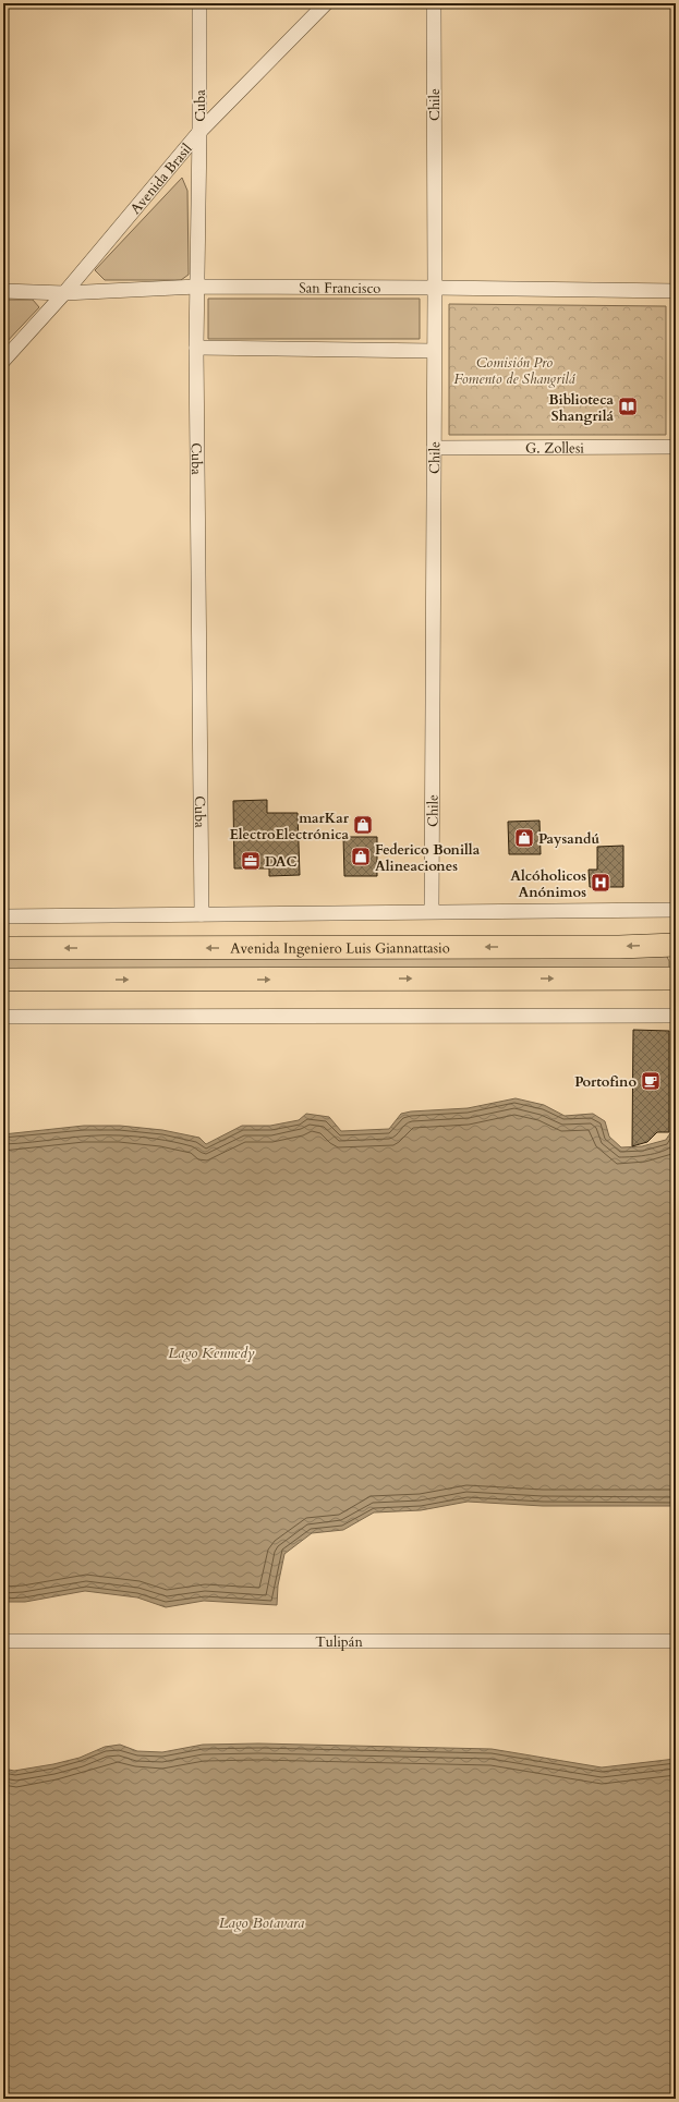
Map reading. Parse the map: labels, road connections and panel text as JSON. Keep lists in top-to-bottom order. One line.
{"streets":{"main road":["Avenida Ingeniero Luis Giannattasio"],"street":["Chile","Cuba","Avenida Brasil","San Francisco","G. Zollesi","Tulipán"]},"crossings":[["Chile","San Francisco"],["Chile","G. Zollesi"],["Cuba","Avenida Brasil"],["Cuba","San Francisco"],["Avenida Brasil","San Francisco"]],"water":["Lago Kennedy","Lago Botavara"],"parks":["Comisión Pro Fomento de Shangrilá"],"places":{"library":["Biblioteca Shangrilá"],"shop":["marKar ElectroElectrónica","Paysandú","Federico Bonilla Alineaciones"],"office":["DAC"],"hospital":["Alcóholicos Anónimos"],"cafe":["Portofino"]}}
